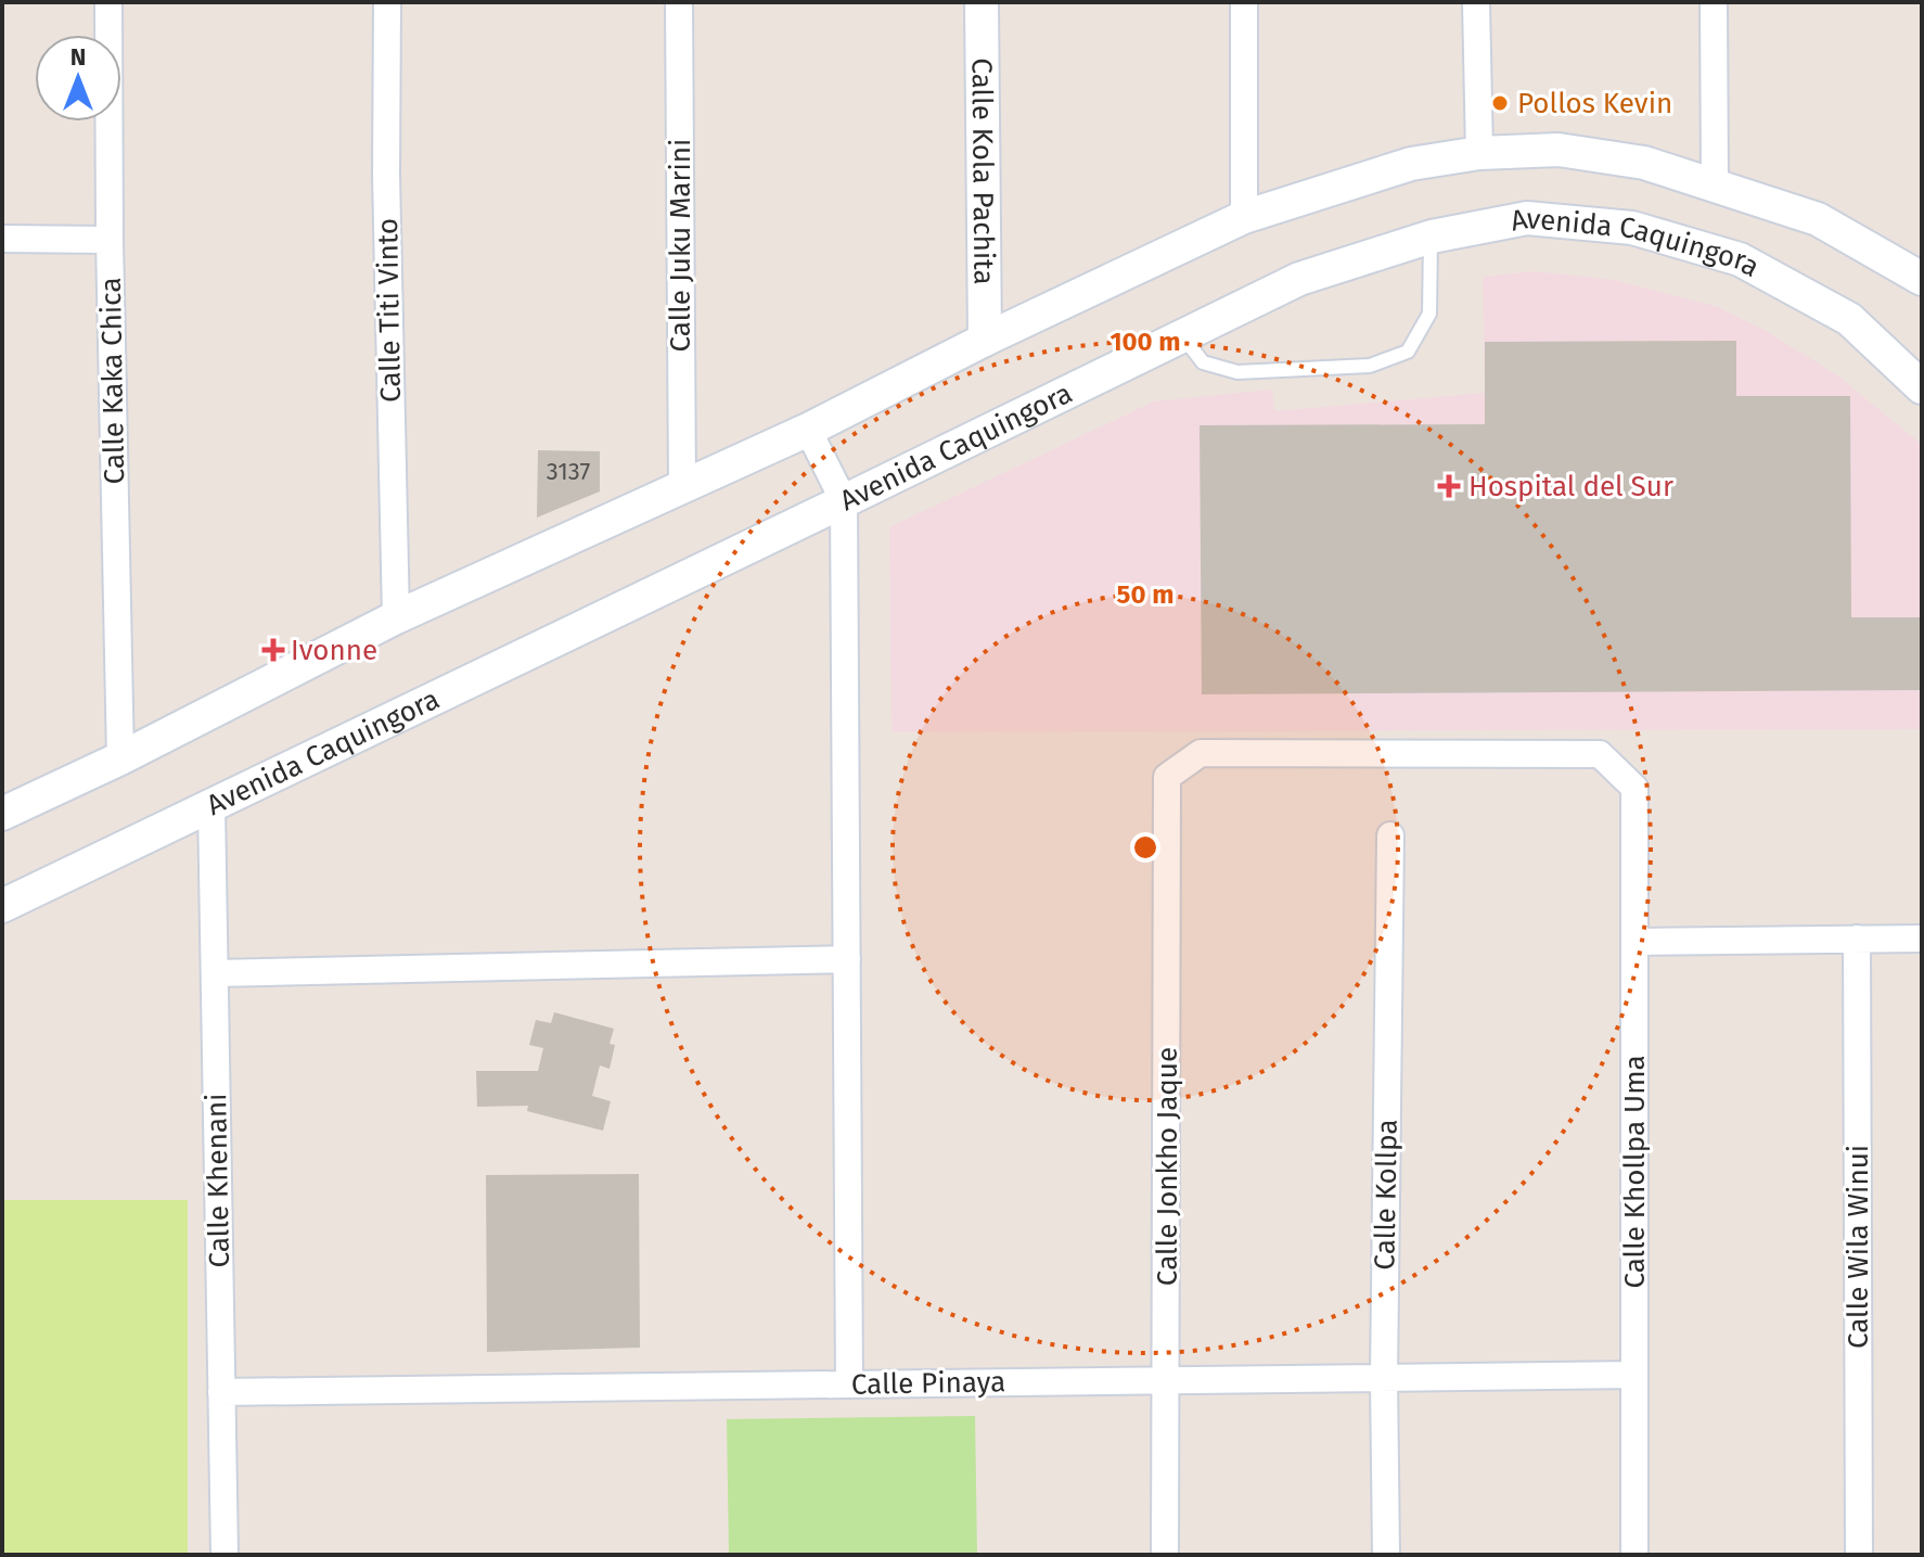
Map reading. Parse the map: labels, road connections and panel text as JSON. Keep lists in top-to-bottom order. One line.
{"streets":{"street":["Calle Kola Pachita","Calle Juku Marini","Avenida Caquingora","Calle Titi Vinto","Calle Kaka Chica","Calle Jonkho Jaque","Calle Khollpa Uma","Calle Khenani","Calle Kollpa","Calle Wila Winui","Calle Pinaya"]},"crossings":[["Avenida Caquingora","Calle Khenani"],["Calle Jonkho Jaque","Calle Khollpa Uma"],["Calle Jonkho Jaque","Calle Pinaya"],["Calle Khollpa Uma","Calle Pinaya"],["Calle Khenani","Calle Pinaya"],["Calle Kollpa","Calle Pinaya"]],"places":{"other":["Pollos Kevin"],"health":["Hospital del Sur","Ivonne"]},"house_numbers":["3137"],"north":"top","rings":["100 m","50 m"]}
